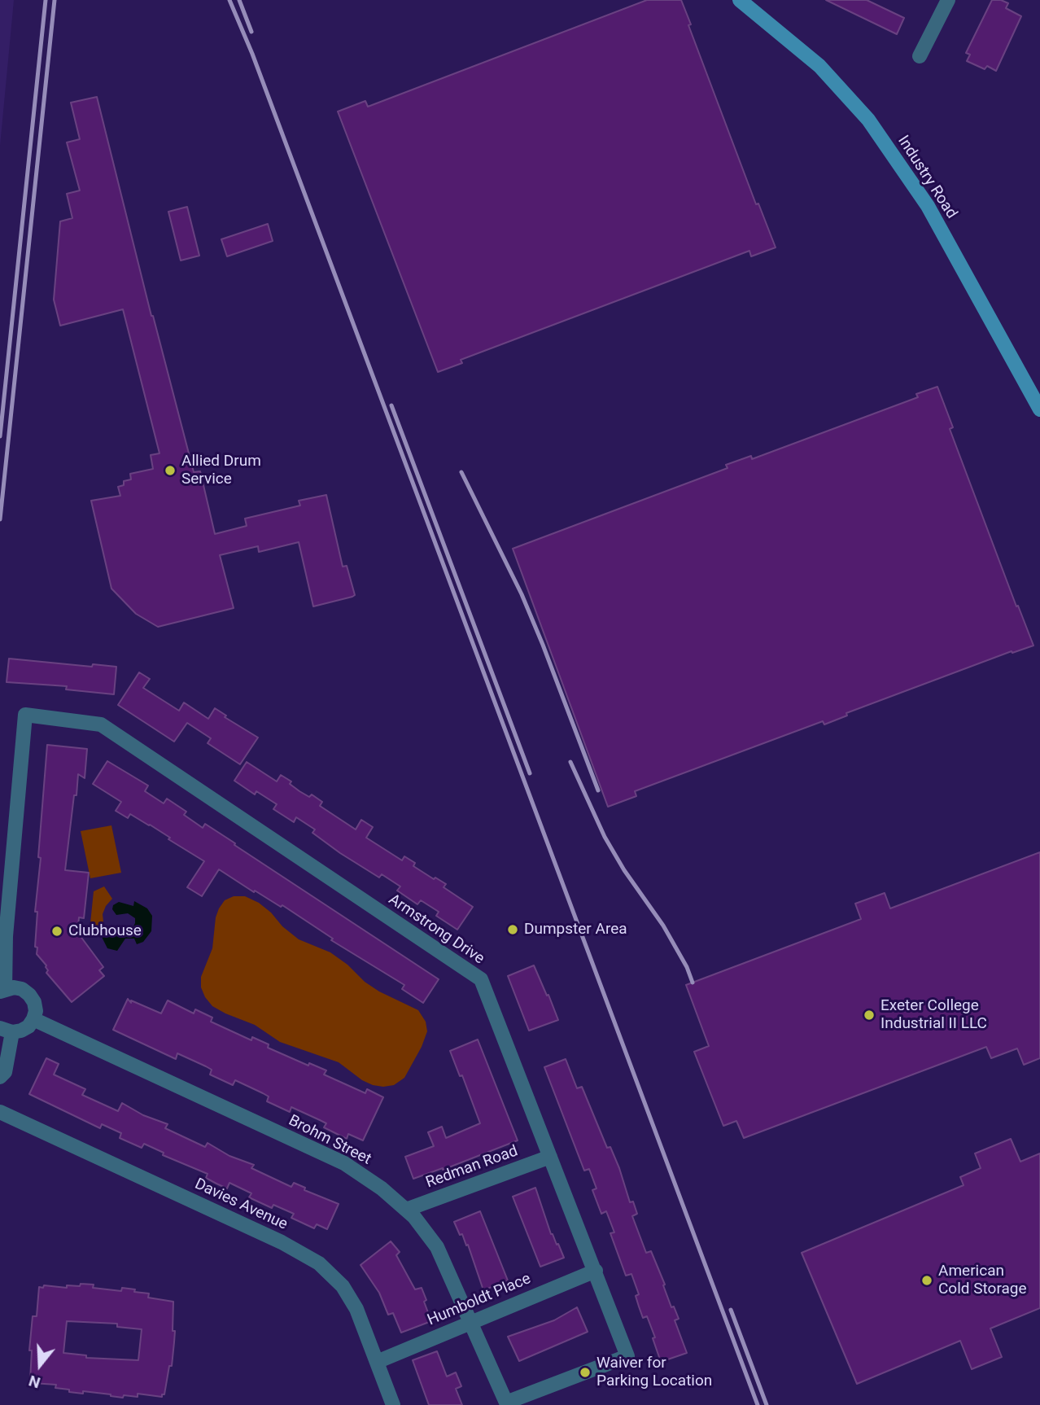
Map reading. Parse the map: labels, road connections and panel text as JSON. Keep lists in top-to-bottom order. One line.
{"streets":{"main road":["Industry Road"],"street":["Armstrong Drive","Brohm Street","Redman Road","Davies Avenue","Humboldt Place"]},"crossings":[["Armstrong Drive","Brohm Street"],["Armstrong Drive","Redman Road"],["Armstrong Drive","Humboldt Place"],["Brohm Street","Redman Road"],["Brohm Street","Humboldt Place"],["Davies Avenue","Humboldt Place"]],"places":["Allied Drum Service","Dumpster Area","Clubhouse","Exeter College Industrial II LLC","American Cold Storage","Waiver for Parking Location"],"north":"bottom"}
